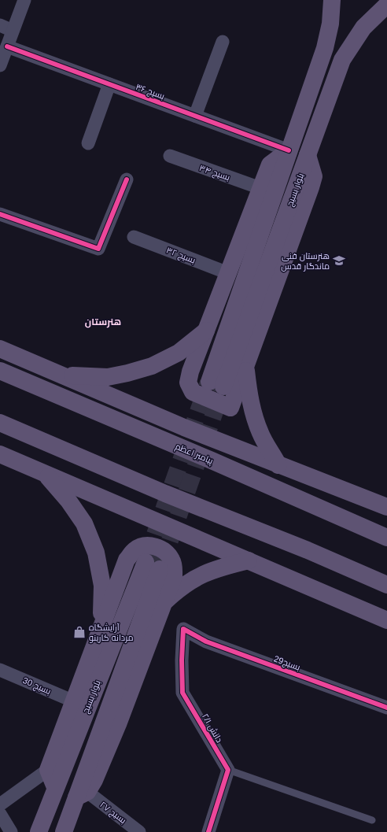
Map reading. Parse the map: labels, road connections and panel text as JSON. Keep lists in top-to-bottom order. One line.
{"streets":{"main road":["بلوار بسیج","پیامبر اعظم"],"street":["بسیج ۳۶","بسیج ۳۴","بسیج ۳۲","بسیج29","بسیج 30","دانش ۲/۱","بسیج ۲۷"]},"crossings":[["بسیج ۳۶","بلوار بسیج"],["بلوار بسیج","بسیج ۲۷"],["بسیج29","دانش ۲/۱"]],"districts":["هنرستان"],"places":{"school or university":["هنرستان فنی ماندگار قدس"],"shop":["آرایشگاه مردانه کارینو"]}}
